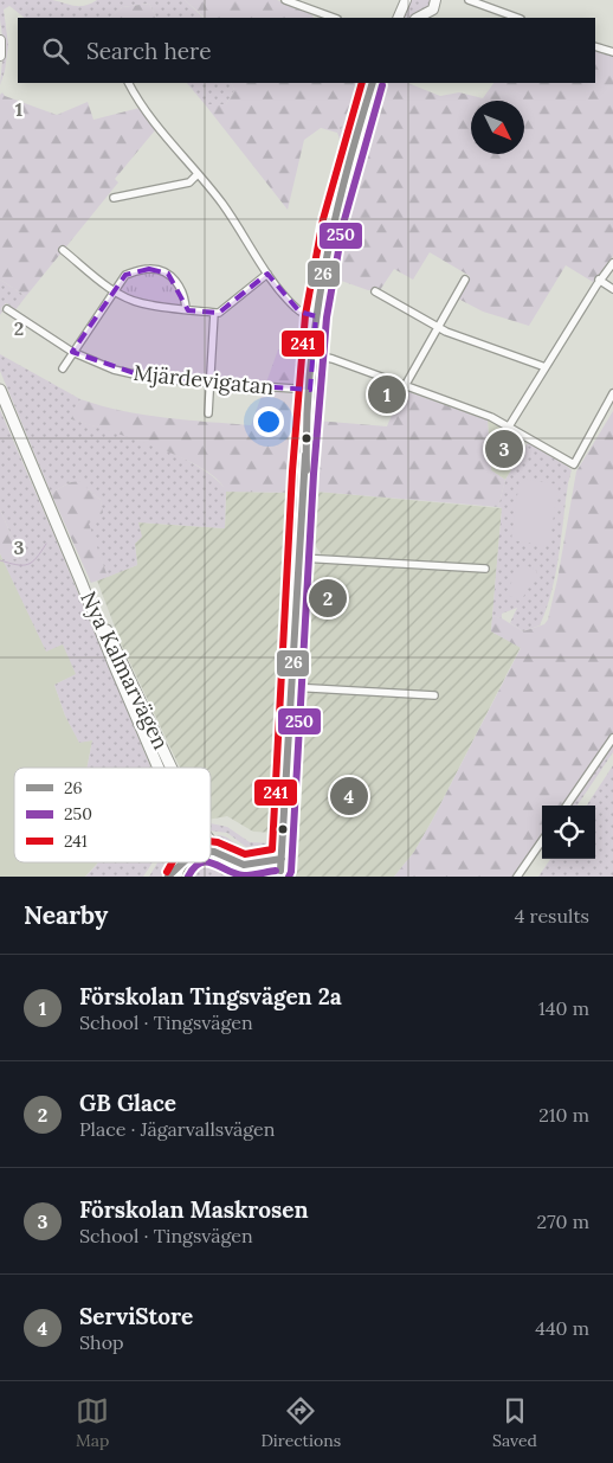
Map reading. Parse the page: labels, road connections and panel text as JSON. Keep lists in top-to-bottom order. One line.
{"streets":{"main road":["Nya Kalmarvägen"],"street":["Mjärdevigatan"]},"lines":["transit line 26","transit line 241","transit line 250"],"legend":["26","250","241"],"north":"bottom right","page":{"search":"Search here","pins":["1","3","2","4"],"heading":["Nearby","4 results"],"list":[{"mark":"1","name":"Förskolan Tingsvägen 2a","note":"School · Tingsvägen","value":"140 m"},{"mark":"2","name":"GB Glace","note":"Place · Jägarvallsvägen","value":"210 m"},{"mark":"3","name":"Förskolan Maskrosen","note":"School · Tingsvägen","value":"270 m"},{"mark":"4","name":"ServiStore","note":"Shop","value":"440 m"}],"nav":["Map","Directions","Saved"]},"grid":{"rows":["1","2","3"]}}
